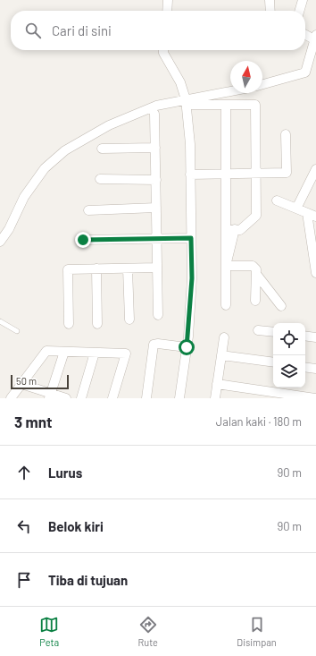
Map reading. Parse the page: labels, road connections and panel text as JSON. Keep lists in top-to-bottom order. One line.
{"scale_bar":"50 m","north":"top","page":{"search":"Cari di sini","scale":"50 m","heading":["3 mnt","Jalan kaki · 180 m"],"list":[["Lurus","90 m"],["Belok kiri","90 m"],"Tiba di tujuan"],"nav":["Peta","Rute","Disimpan"]}}
